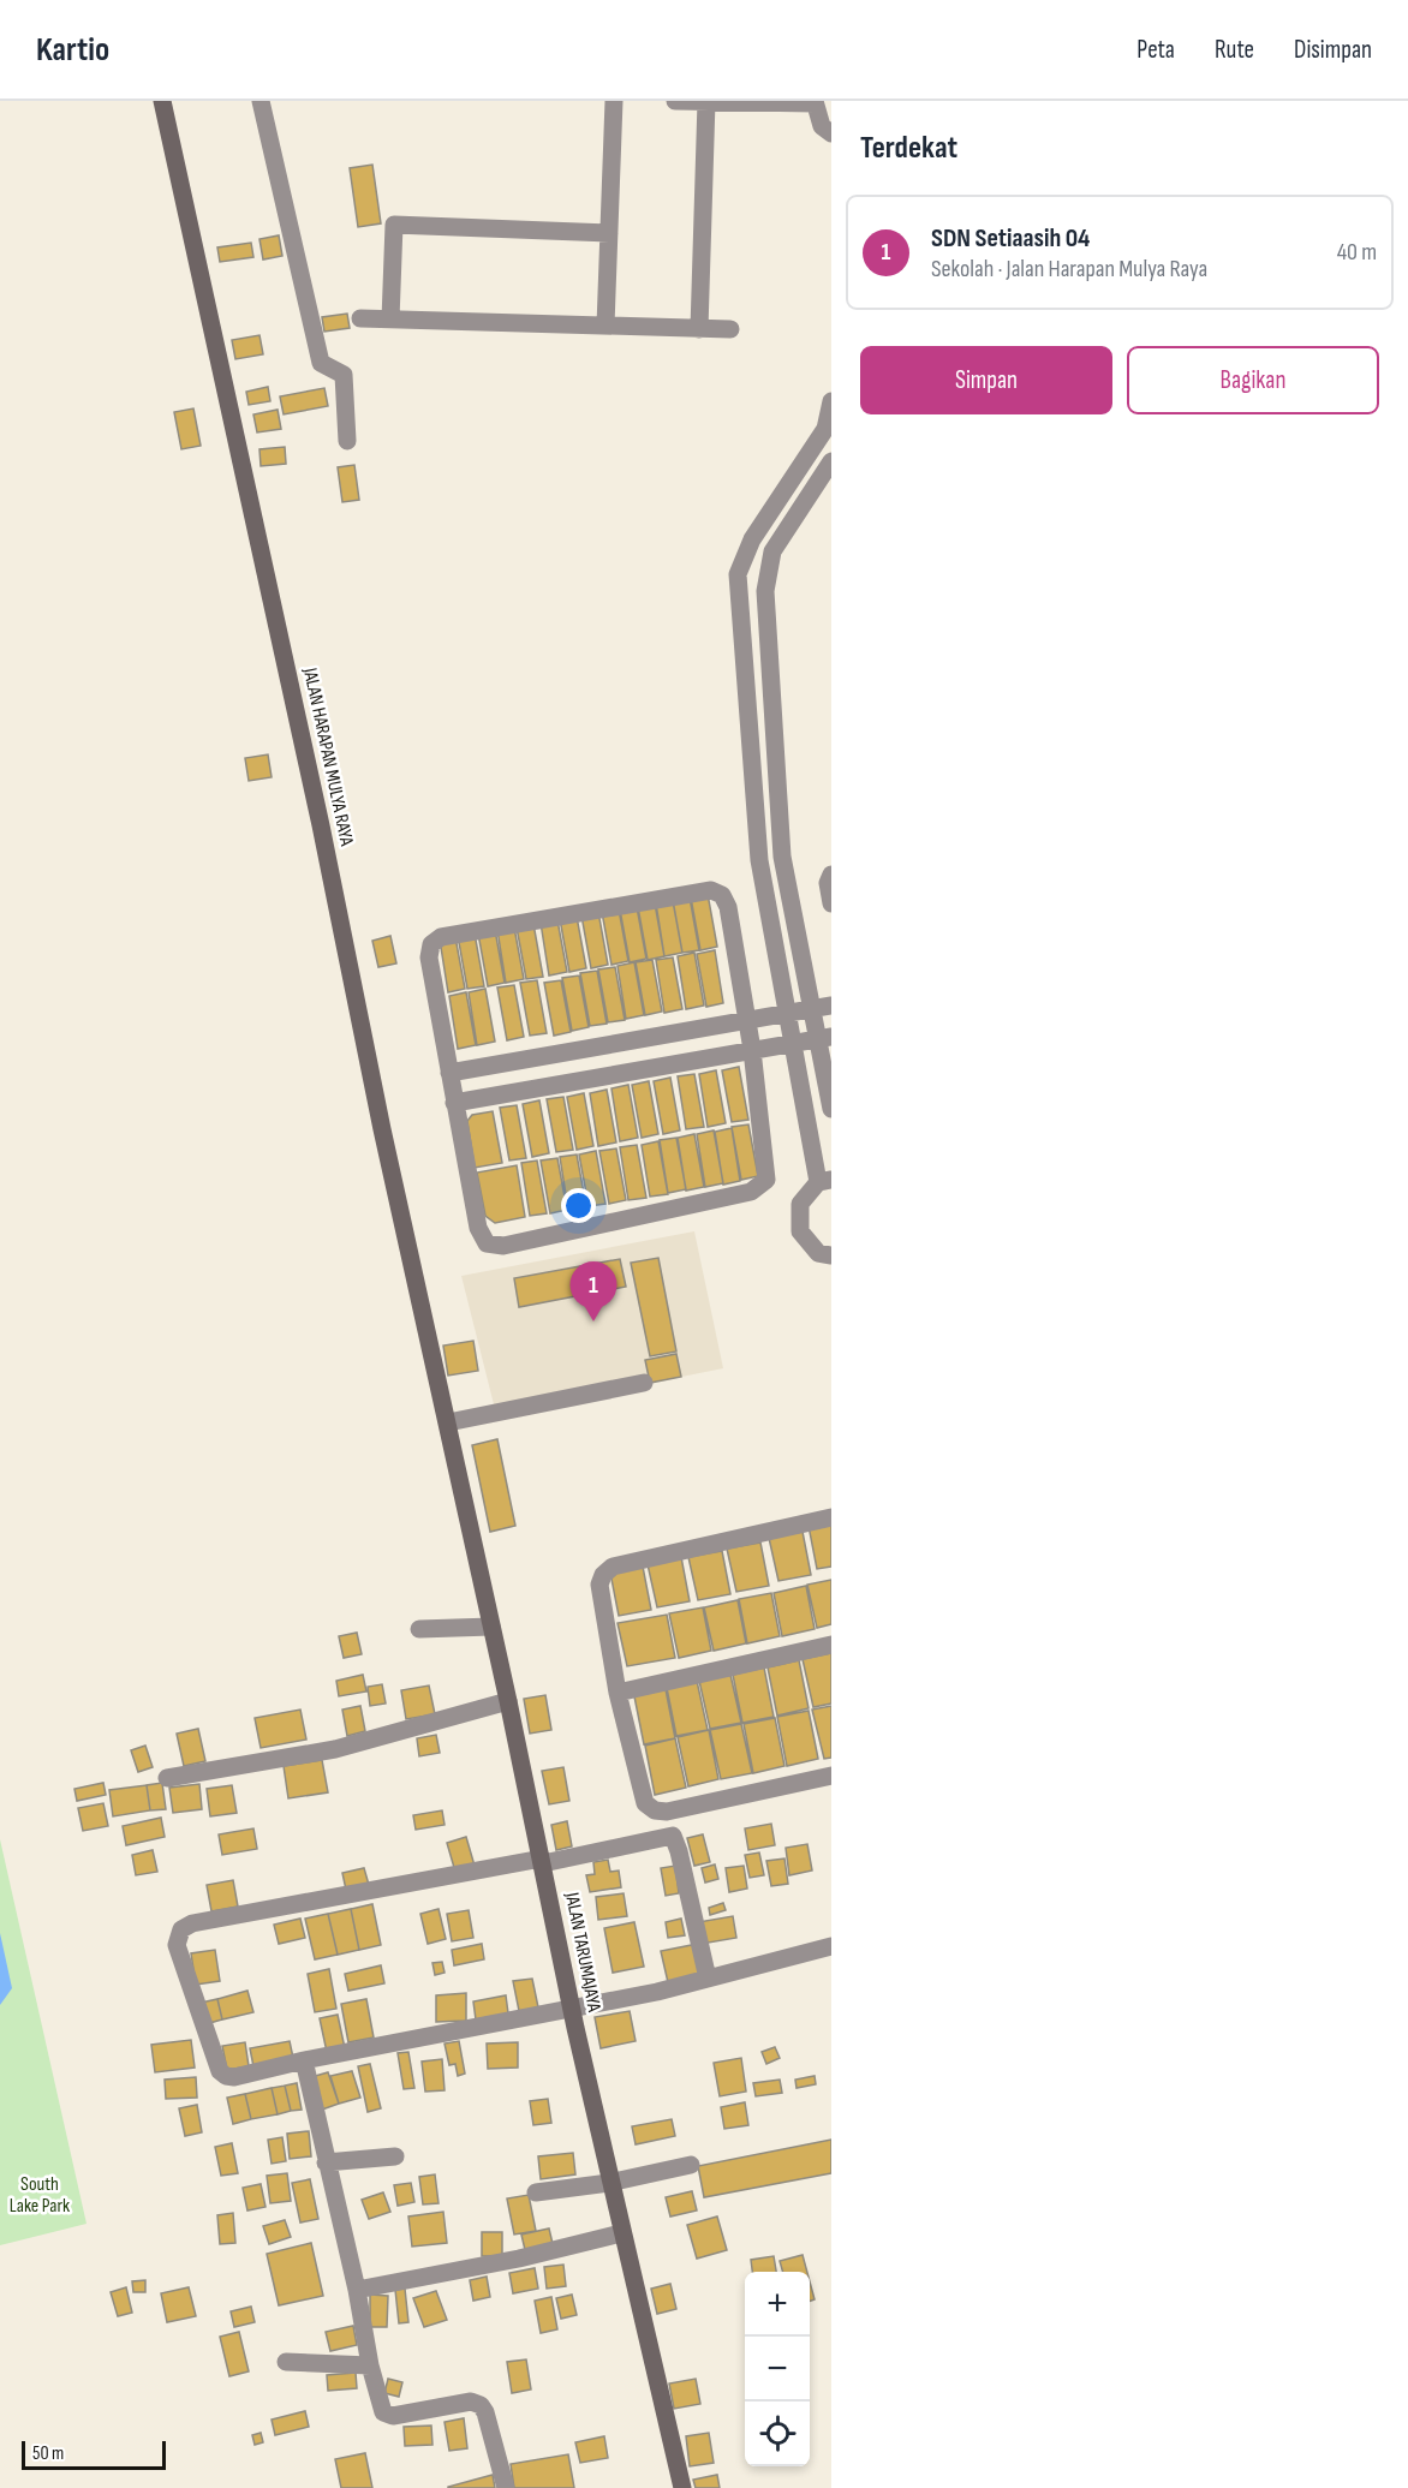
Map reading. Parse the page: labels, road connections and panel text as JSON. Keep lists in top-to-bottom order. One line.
{"streets":{"street":["JALAN HARAPAN MULYA RAYA","JALAN TARUMAJAYA"]},"crossings":[["JALAN HARAPAN MULYA RAYA","JALAN TARUMAJAYA"]],"parks":["South Lake Park"],"scale_bar":"50 m","page":{"header":"Kartio","nav":["Peta","Rute","Disimpan"],"heading":"Terdekat","list":[{"mark":"1","name":"SDN Setiaasih 04","note":"Sekolah · Jalan Harapan Mulya Raya","value":"40 m"}],"buttons":["Simpan","Bagikan"],"pins":"1","map_buttons":["+","−"],"scale":"50 m"}}
